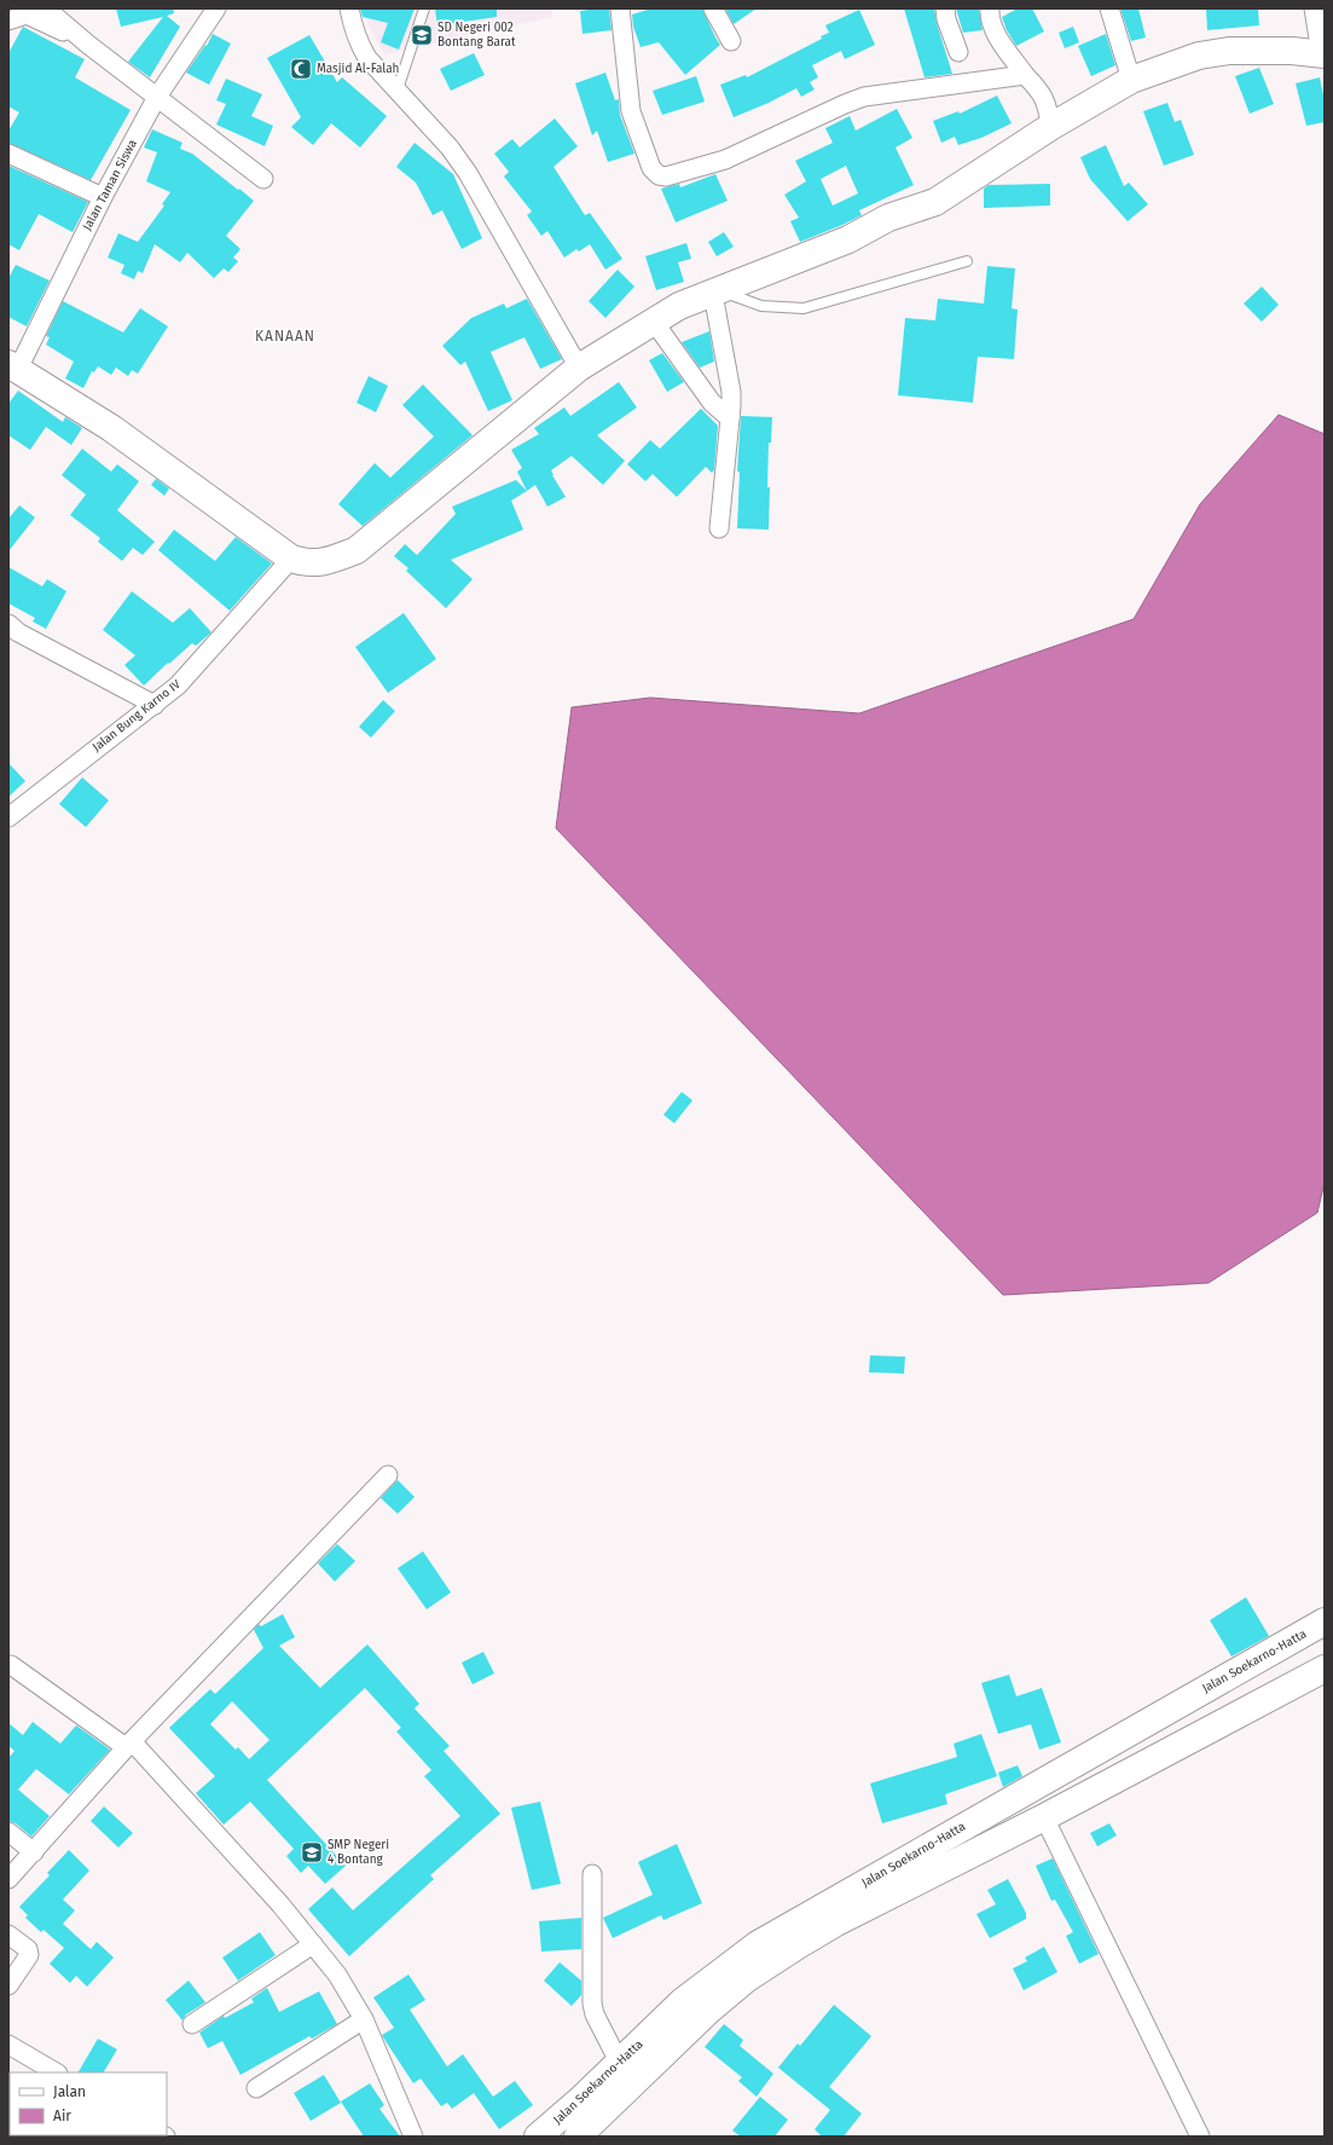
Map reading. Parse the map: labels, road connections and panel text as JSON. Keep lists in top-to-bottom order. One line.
{"streets":{"main road":["Jalan Soekarno-Hatta"],"street":["Jalan Taman Siswa","Jalan Bung Karno IV"]},"districts":["KANAAN"],"places":{"school or university":["SD Negeri 002 Bontang Barat","SMP Negeri 4 Bontang"],"mosque":["Masjid Al-Falah"]},"legend":["Jalan","Air"]}
